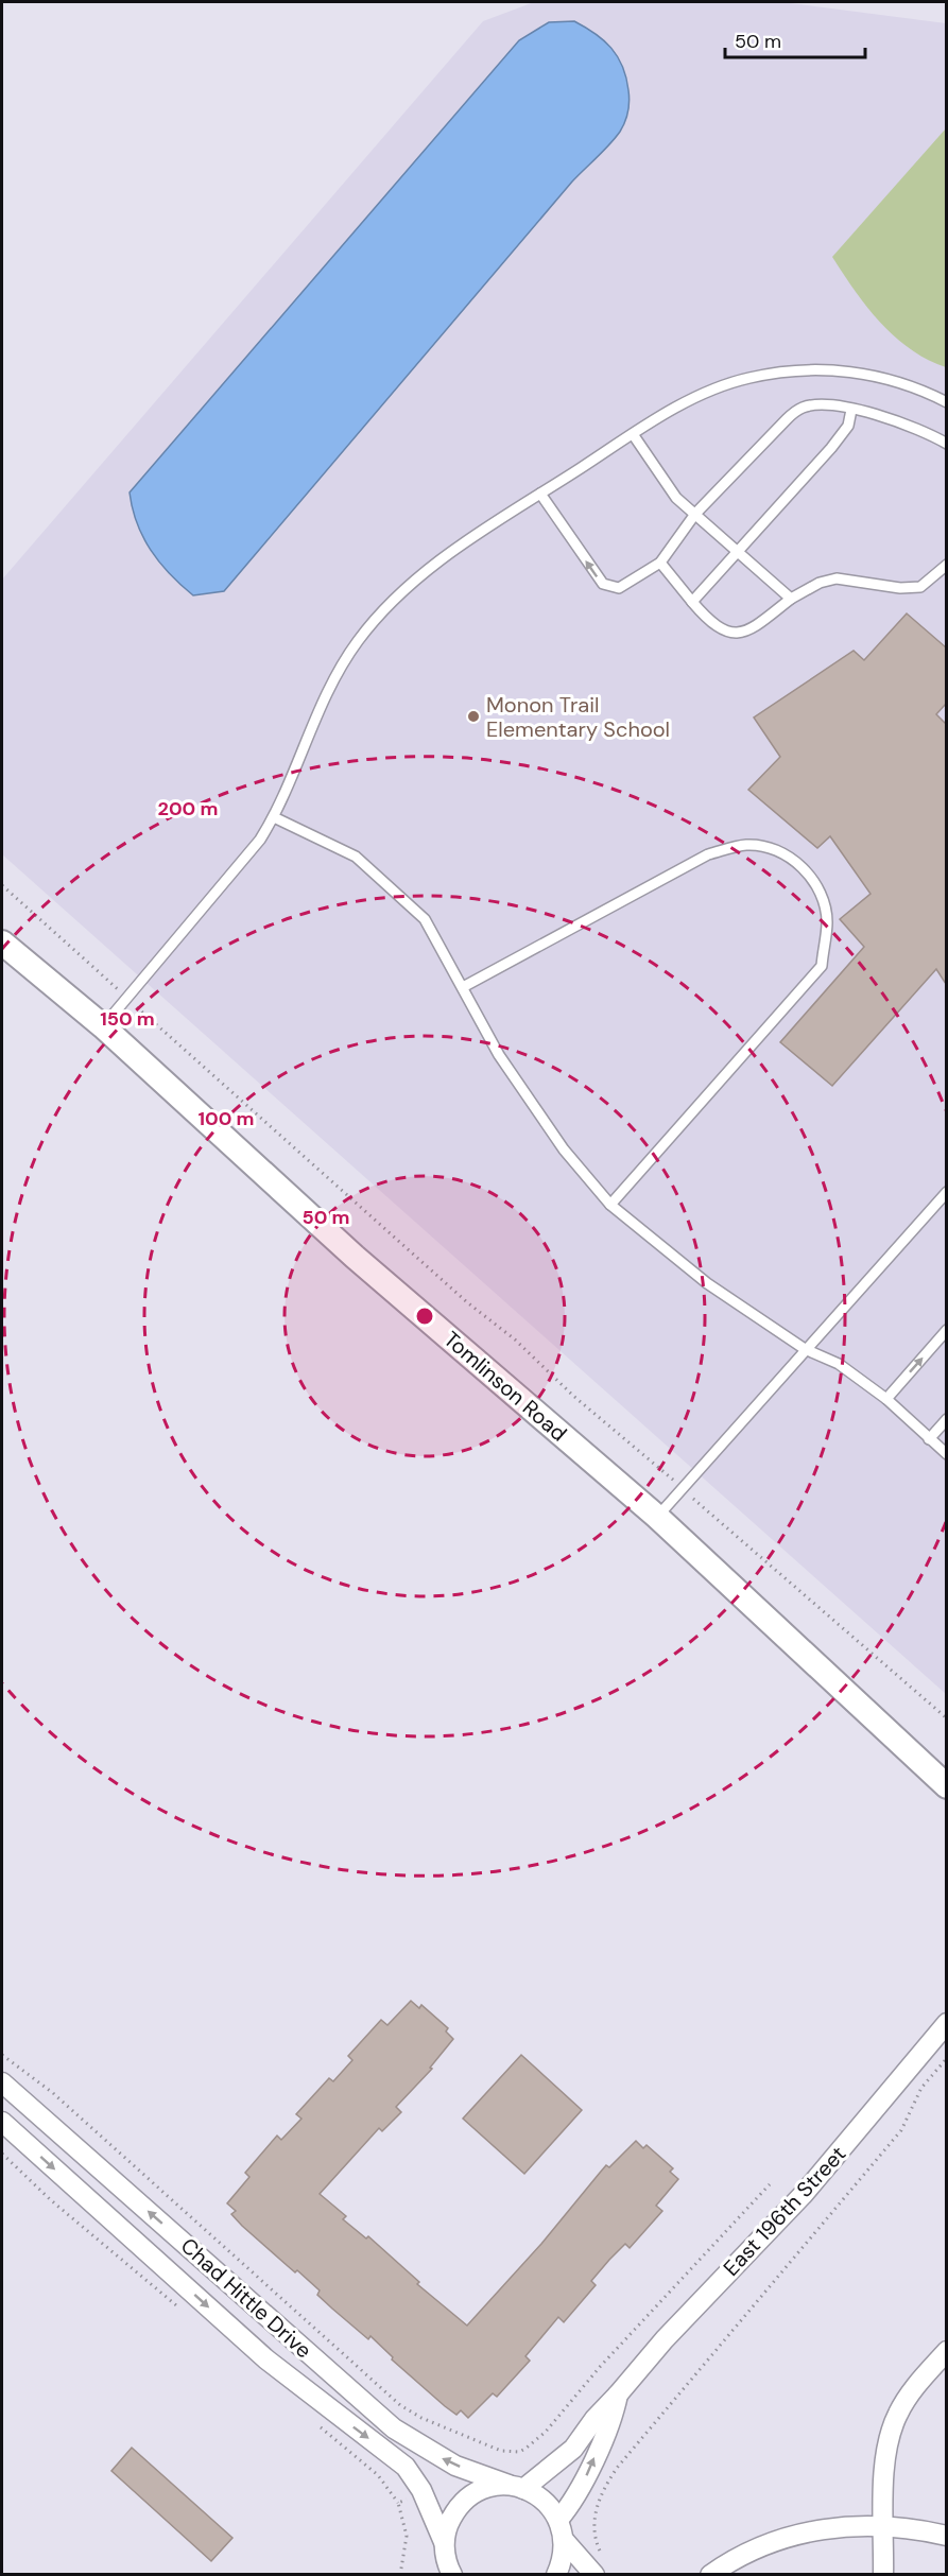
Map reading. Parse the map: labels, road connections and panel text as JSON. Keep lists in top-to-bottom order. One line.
{"streets":{"street":["Tomlinson Road","East 196th Street","Chad Hittle Drive"]},"crossings":[["East 196th Street","Chad Hittle Drive"]],"places":["Monon Trail Elementary School"],"scale_bar":"50 m","rings":["200 m","150 m","100 m","50 m"]}
